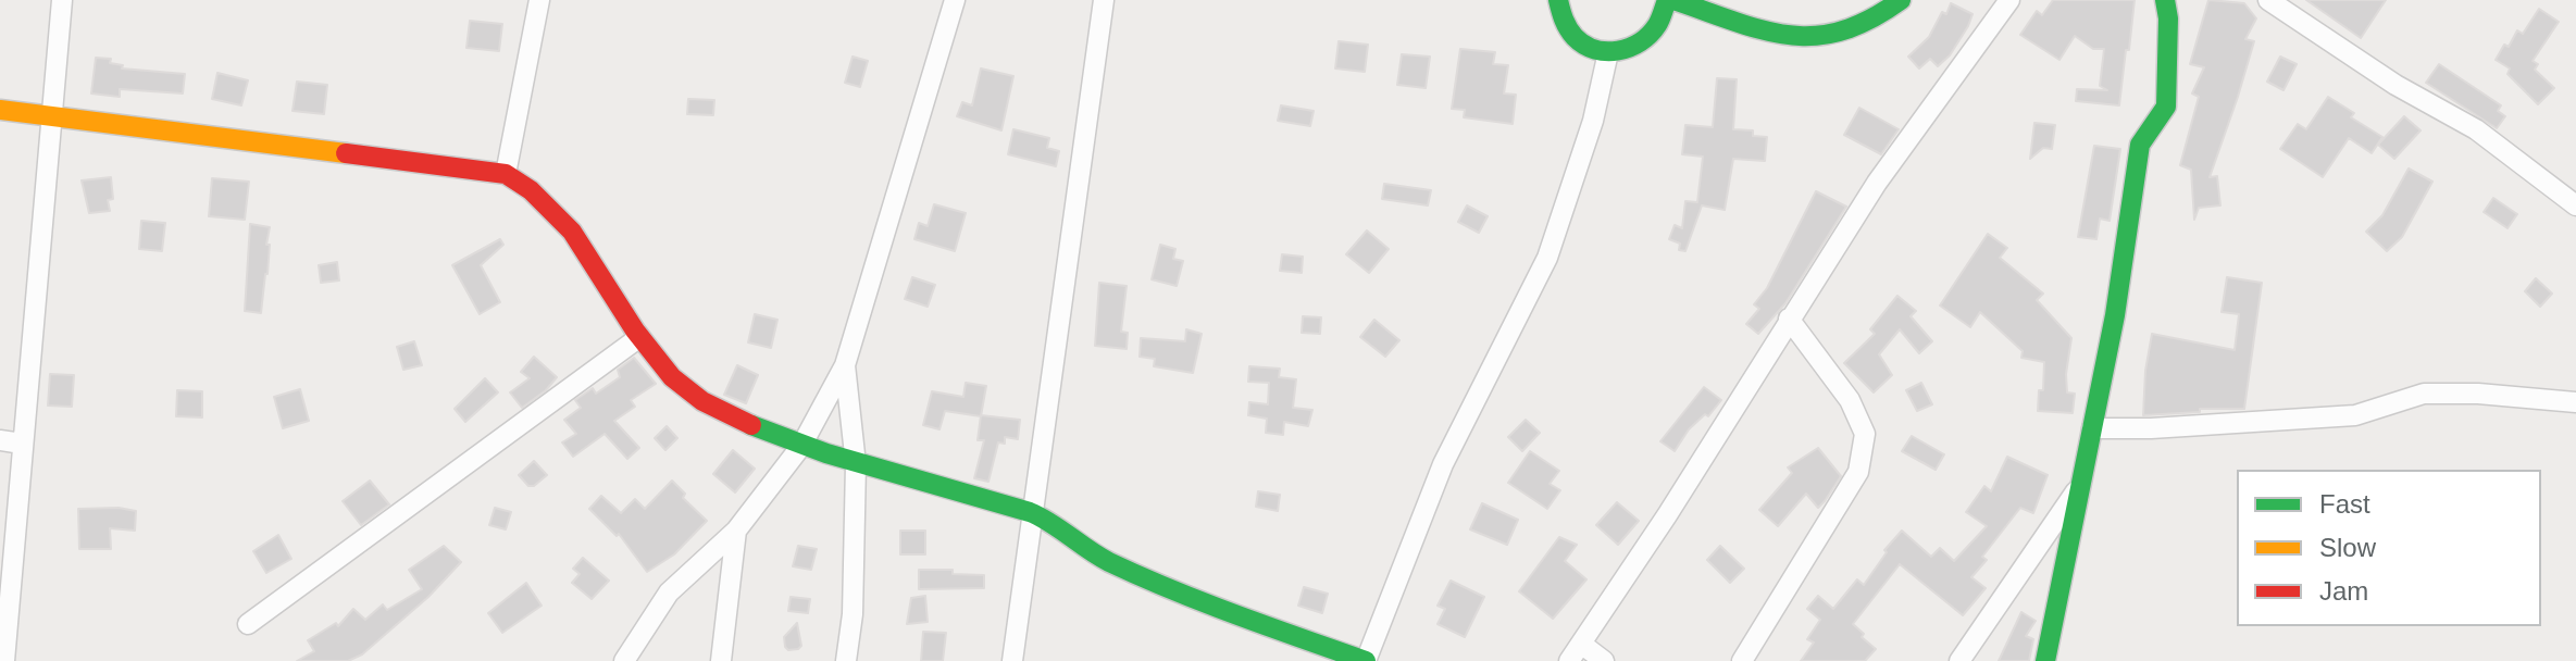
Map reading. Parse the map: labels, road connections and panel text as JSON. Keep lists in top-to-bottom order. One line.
{"legend":["Fast","Slow","Jam"]}
